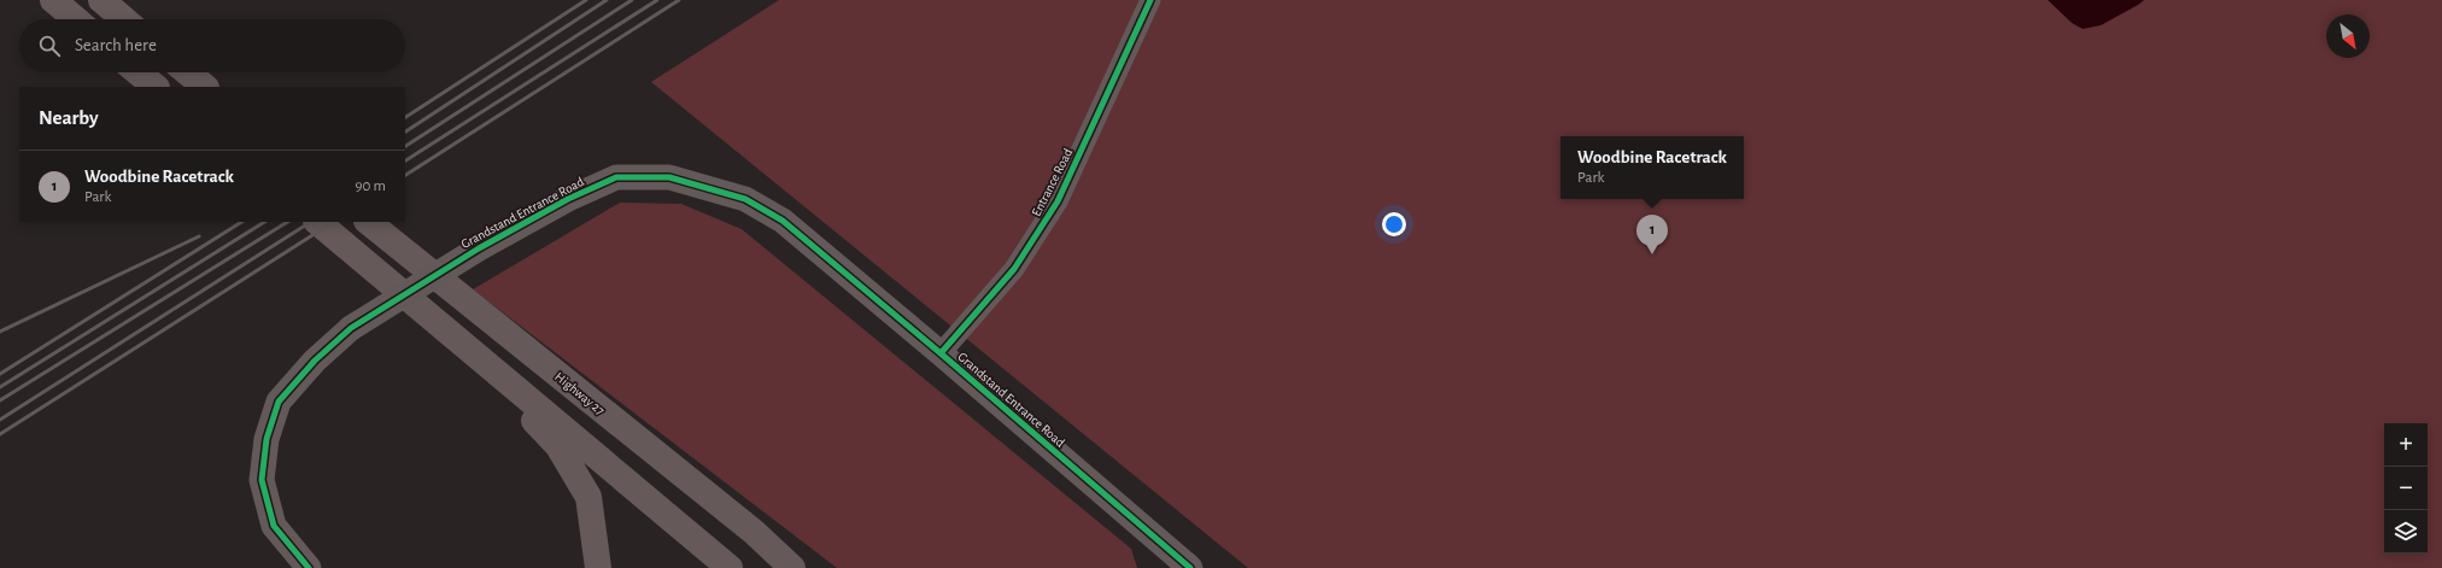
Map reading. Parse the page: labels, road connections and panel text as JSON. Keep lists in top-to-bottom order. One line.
{"streets":{"main road":["Highway 27"],"street":["Entrance Road","Grandstand Entrance Road"]},"crossings":[["Entrance Road","Grandstand Entrance Road"]],"north":"bottom right","page":{"search":"Search here","heading":"Nearby","popup":["Woodbine Racetrack","Park"],"list":[{"mark":"1","name":"Woodbine Racetrack","note":"Park","value":"90 m"}],"pins":"1","map_buttons":["+","−"]}}
